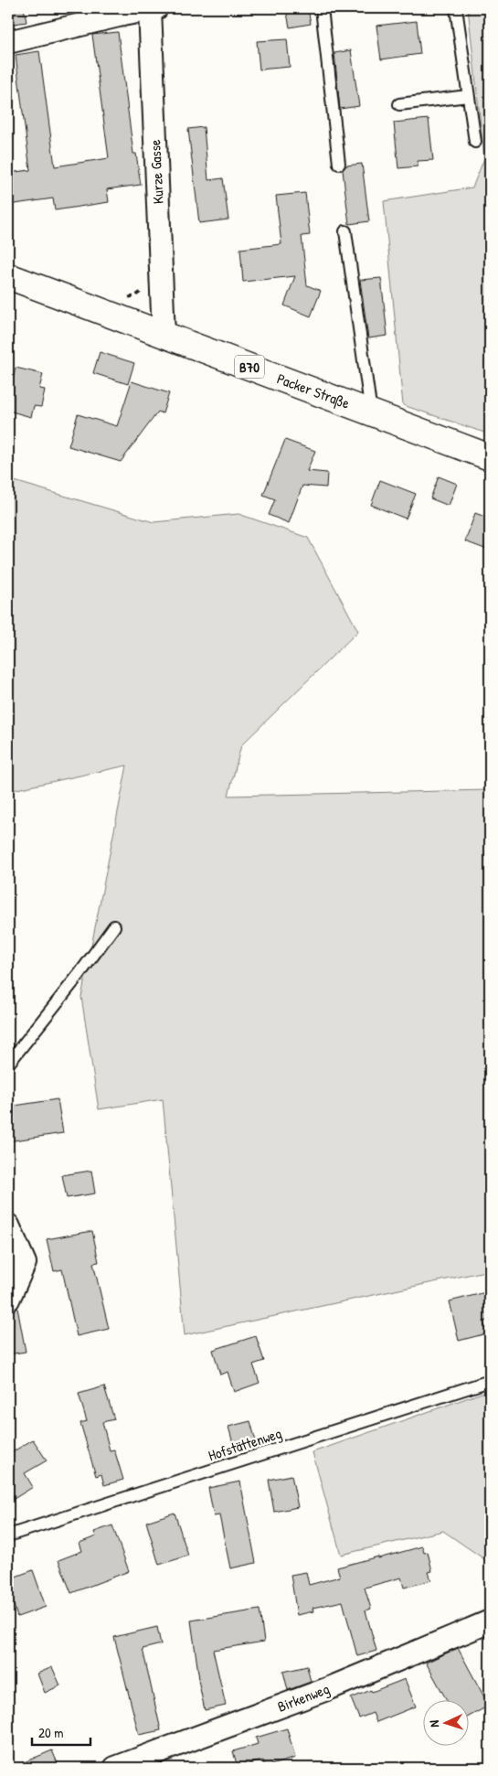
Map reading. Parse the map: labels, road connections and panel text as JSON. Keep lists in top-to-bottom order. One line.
{"streets":{"main road":["B70","Packer Straße"],"street":["Kurze Gasse","Birkenweg"],"lane":["Hofstättenweg"]},"crossings":[["Kurze Gasse","Packer Straße"]],"scale_bar":"20 m","north":"left"}
